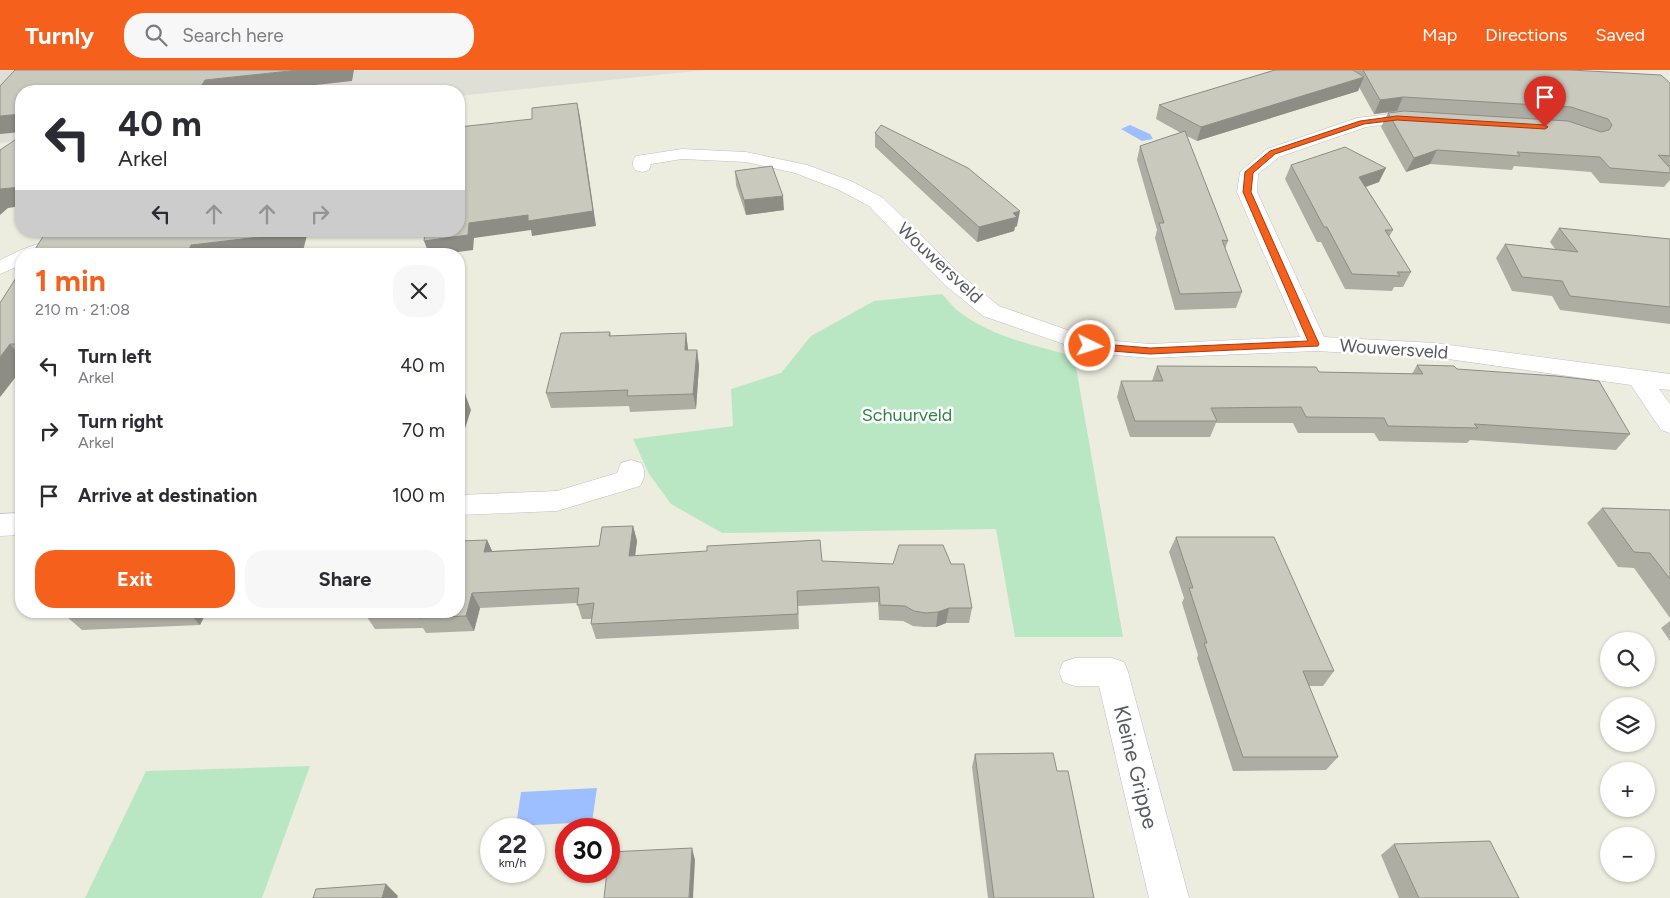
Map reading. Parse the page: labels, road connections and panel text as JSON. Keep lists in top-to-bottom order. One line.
{"streets":{"street":["Wouwersveld","Kleine Grippe"]},"parks":["Schuurveld"],"page":{"header":"Turnly","search":"Search here","nav":["Map","Directions","Saved"],"turn":["40 m","Arkel"],"heading":["1 min","210 m · 21:08"],"list":[{"name":"Turn left","note":"Arkel","value":"40 m"},{"name":"Turn right","note":"Arkel","value":"70 m"},{"name":"Arrive at destination","value":"100 m"}],"buttons":["Exit","Share"],"map_buttons":["+","−"],"speed":"22 km/h","limit":"30"}}
